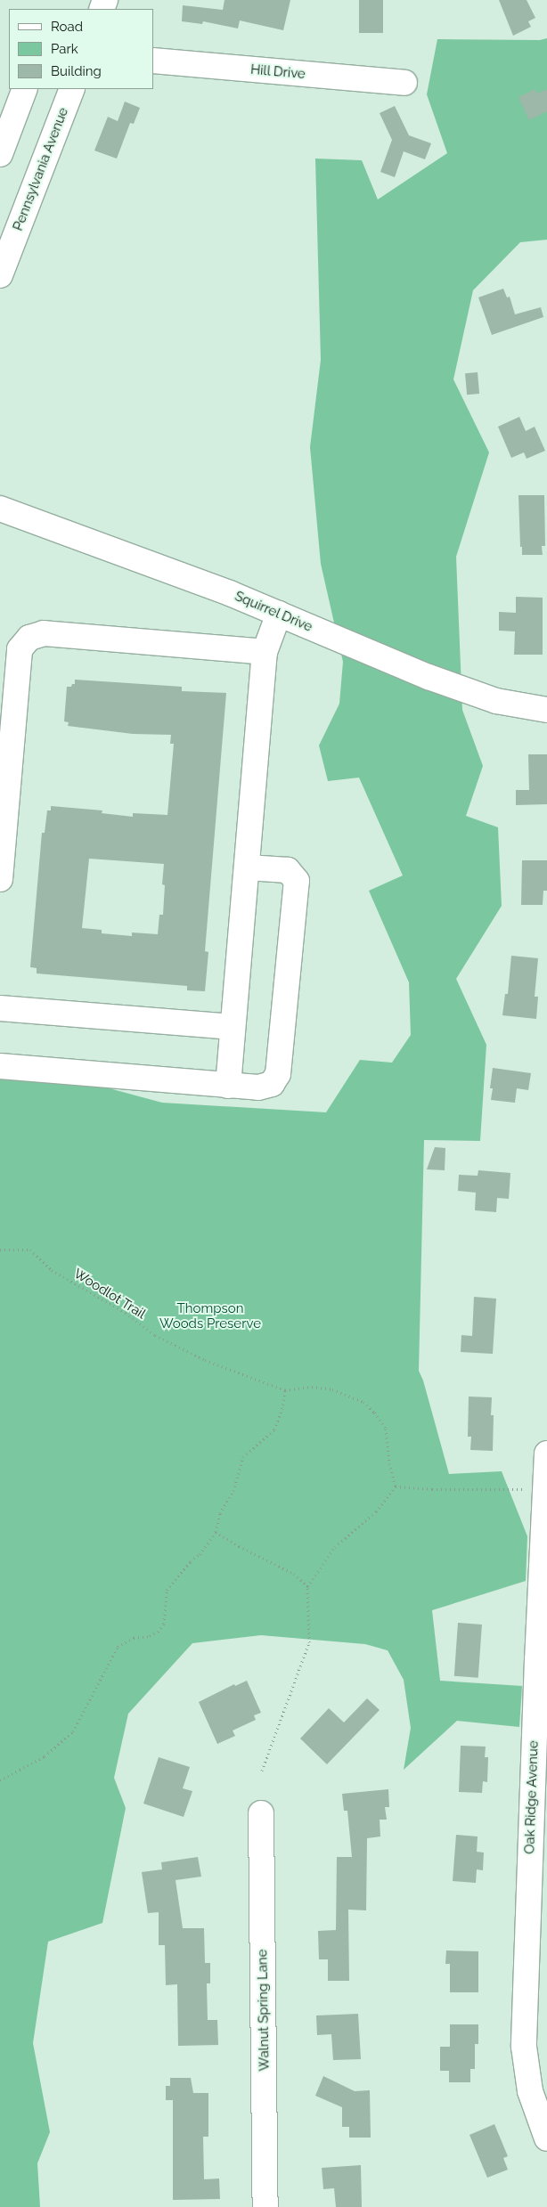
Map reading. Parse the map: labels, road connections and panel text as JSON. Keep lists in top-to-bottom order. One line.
{"streets":{"street":["Hill Drive","Pennsylvania Avenue","Squirrel Drive","Oak Ridge Avenue","Walnut Spring Lane"],"path":["Woodlot Trail"]},"parks":["Thompson Woods Preserve"],"legend":["Road","Park","Building"]}
